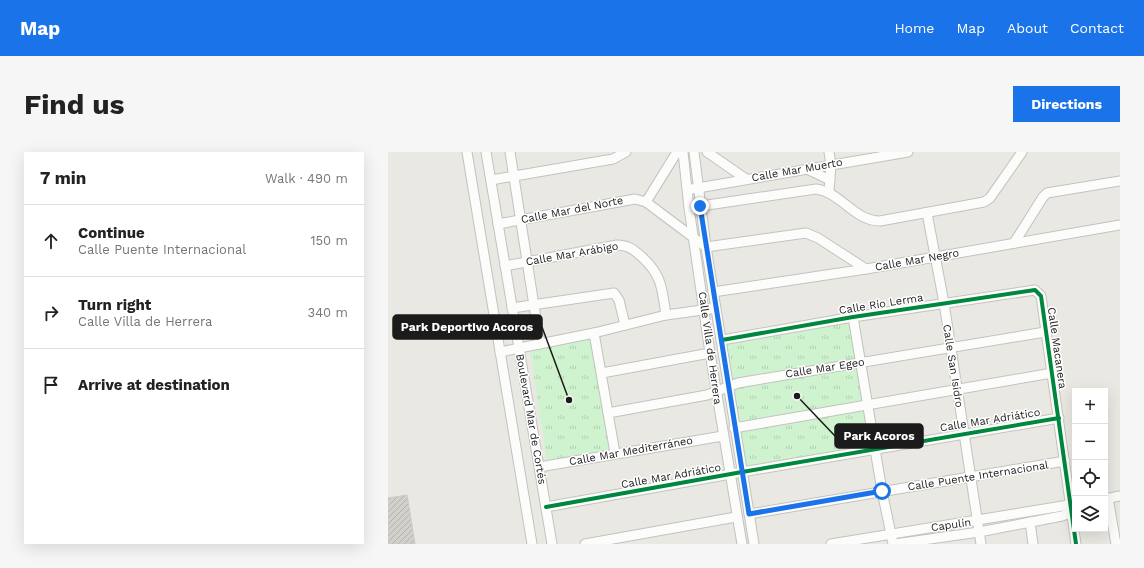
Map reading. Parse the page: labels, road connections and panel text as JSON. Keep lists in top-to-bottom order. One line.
{"streets":{"street":["Calle Mar Muerto","Calle Mar del Norte","Calle Mar Arábigo","Calle Mar Negro","Calle Río Lerma","Calle Villa de Herrera","Calle Macanera","Calle San Isidro","Calle Mar Egeo","Boulevard Mar de Cortés","Calle Mar Adriático","Calle Mar Mediterráneo","Calle Puente Internacional","Capulín"]},"crossings":[["Calle Mar Muerto","Calle Villa de Herrera"],["Calle Mar del Norte","Calle Villa de Herrera"],["Calle Mar del Norte","Boulevard Mar de Cortés"],["Calle Mar Arábigo","Boulevard Mar de Cortés"],["Calle Mar Negro","Calle Villa de Herrera"],["Calle Mar Negro","Calle San Isidro"],["Calle Río Lerma","Calle Villa de Herrera"],["Calle Río Lerma","Calle Macanera"],["Calle Río Lerma","Calle San Isidro"],["Calle Villa de Herrera","Calle Mar Egeo"],["Calle Villa de Herrera","Calle Mar Adriático"],["Calle Villa de Herrera","Calle Mar Mediterráneo"],["Calle Villa de Herrera","Calle Puente Internacional"],["Calle Macanera","Calle Mar Egeo"],["Calle Macanera","Calle Mar Adriático"],["Calle Macanera","Calle Puente Internacional"],["Calle San Isidro","Calle Mar Egeo"],["Calle San Isidro","Calle Mar Adriático"],["Calle San Isidro","Calle Puente Internacional"],["Calle San Isidro","Capulín"],["Boulevard Mar de Cortés","Calle Mar Adriático"],["Boulevard Mar de Cortés","Calle Mar Mediterráneo"]],"places":["Park Acoros","Park Deportivo Acoros"],"page":{"header":"Map","nav":["Home","Map","About","Contact"],"buttons":"Directions","title":"Find us","heading":["7 min","Walk · 490 m"],"list":[["Continue","Calle Puente Internacional","150 m"],["Turn right","Calle Villa de Herrera","340 m"],"Arrive at destination"],"map_buttons":["+","−"]}}
